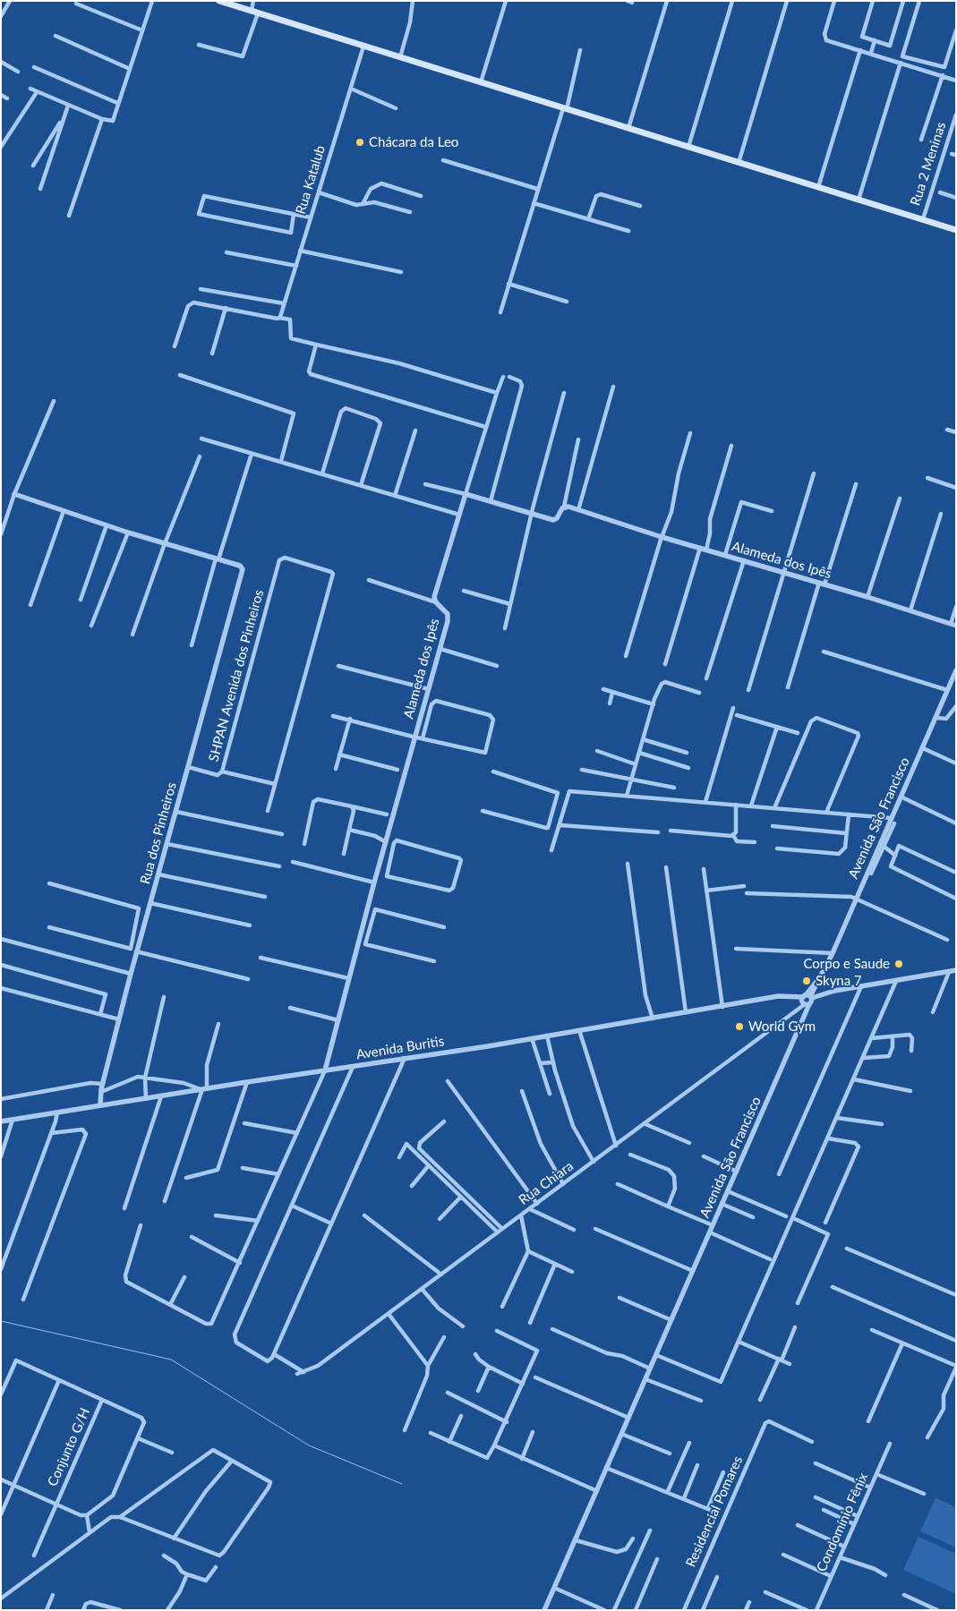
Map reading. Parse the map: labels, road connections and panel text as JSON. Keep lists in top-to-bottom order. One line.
{"streets":{"street":["Rua 2 Meninas","Rua Katalub","Alameda dos Ipês","SHPAN Avenida dos Pinheiros","Avenida São Francisco","Rua dos Pinheiros","Avenida Buritis","Rua Chiara","Conjunto G/H","Residencial Pomares","Condomínio Fênix"]},"crossings":[["Alameda dos Ipês","Avenida Buritis"],["Avenida São Francisco","Avenida Buritis"],["Avenida São Francisco","Rua Chiara"],["Rua dos Pinheiros","Avenida Buritis"],["Avenida Buritis","Rua Chiara"]],"places":["Chácara da Leo","Corpo e Saude","Skyna 7","World Gym"]}
